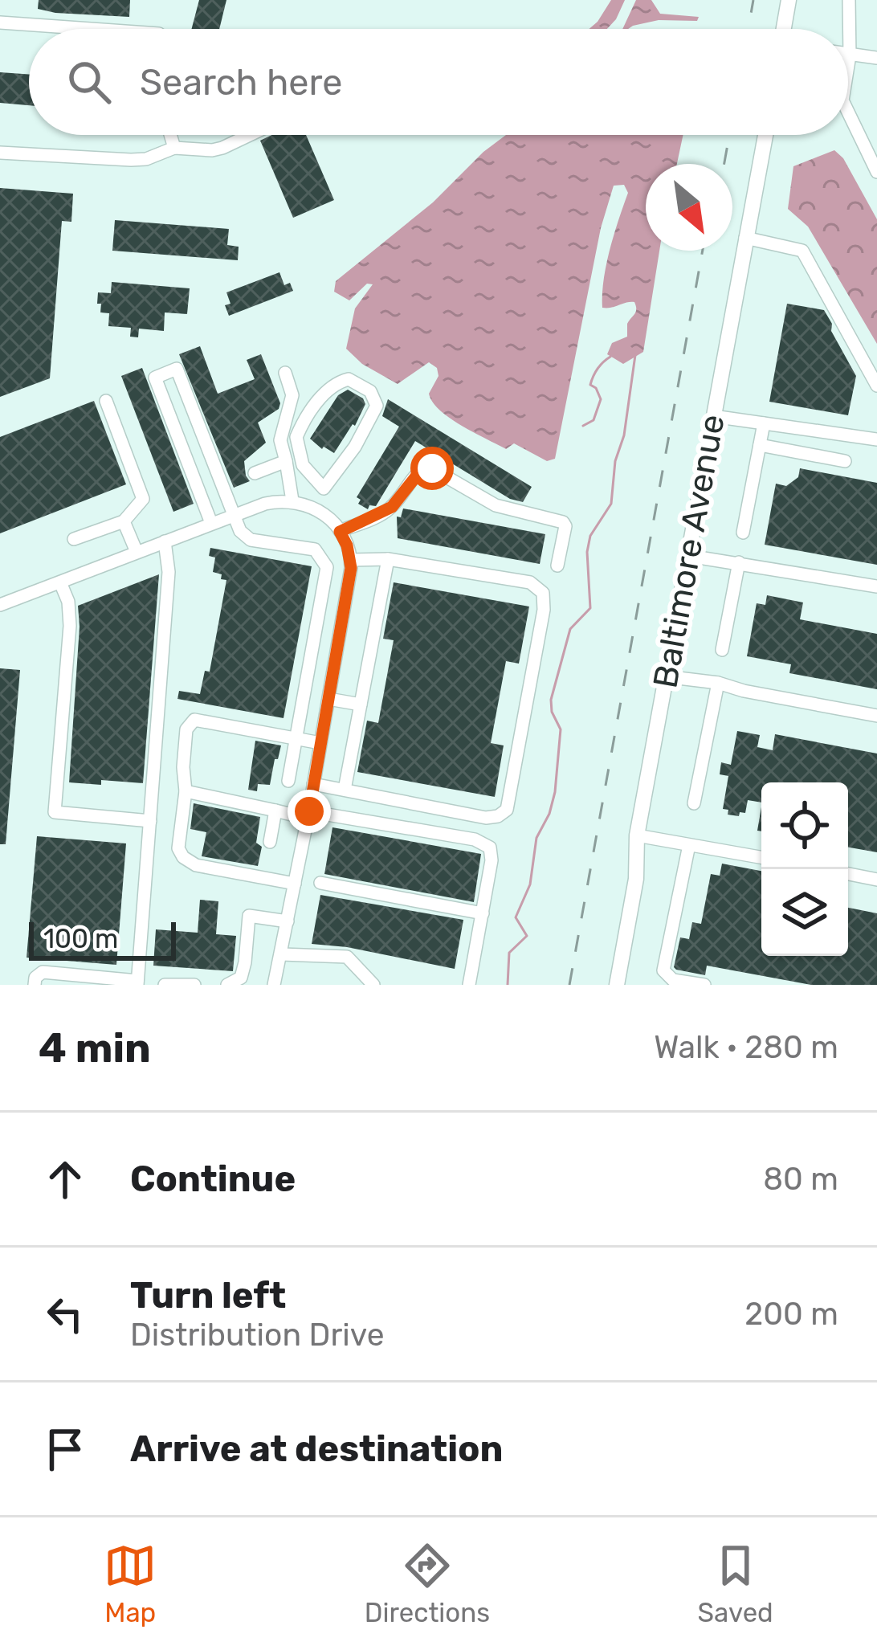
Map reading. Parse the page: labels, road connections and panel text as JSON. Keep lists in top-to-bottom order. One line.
{"streets":{"main road":["Baltimore Avenue"]},"scale_bar":"100 m","north":"bottom right","page":{"search":"Search here","scale":"100 m","heading":["4 min","Walk · 280 m"],"list":[["Continue","80 m"],["Turn left","Distribution Drive","200 m"],"Arrive at destination"],"nav":["Map","Directions","Saved"]}}
